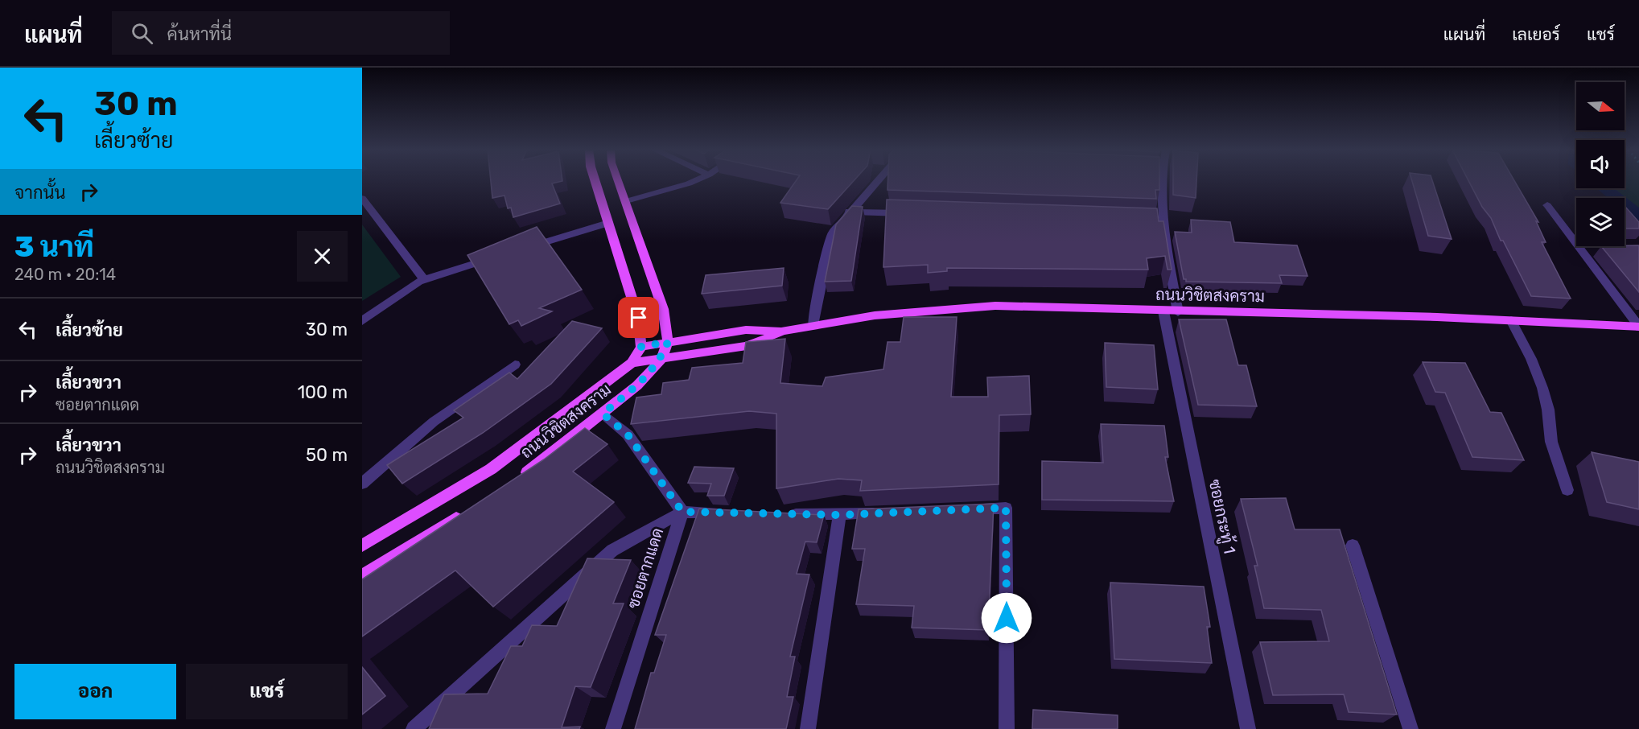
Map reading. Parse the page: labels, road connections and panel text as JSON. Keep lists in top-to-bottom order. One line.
{"streets":{"main road":["ถนนวิชิตสงคราม"],"street":["ซอยกระทู้ 1","ซอยตากแดด"]},"crossings":[["ถนนวิชิตสงคราม","ซอยกระทู้ 1"]],"north":"right","page":{"header":"แผนที่","search":"ค้นหาที่นี่","nav":["แผนที่","เลเยอร์","แชร์"],"turn":["30 m","เลี้ยวซ้าย"],"then":"จากนั้น","heading":["3 นาที","240 m · 20:14"],"list":[{"name":"เลี้ยวซ้าย","value":"30 m"},{"name":"เลี้ยวขวา","note":"ซอยตากแดด","value":"100 m"},{"name":"เลี้ยวขวา","note":"ถนนวิชิตสงคราม","value":"50 m"}],"buttons":["ออก","แชร์"]}}
